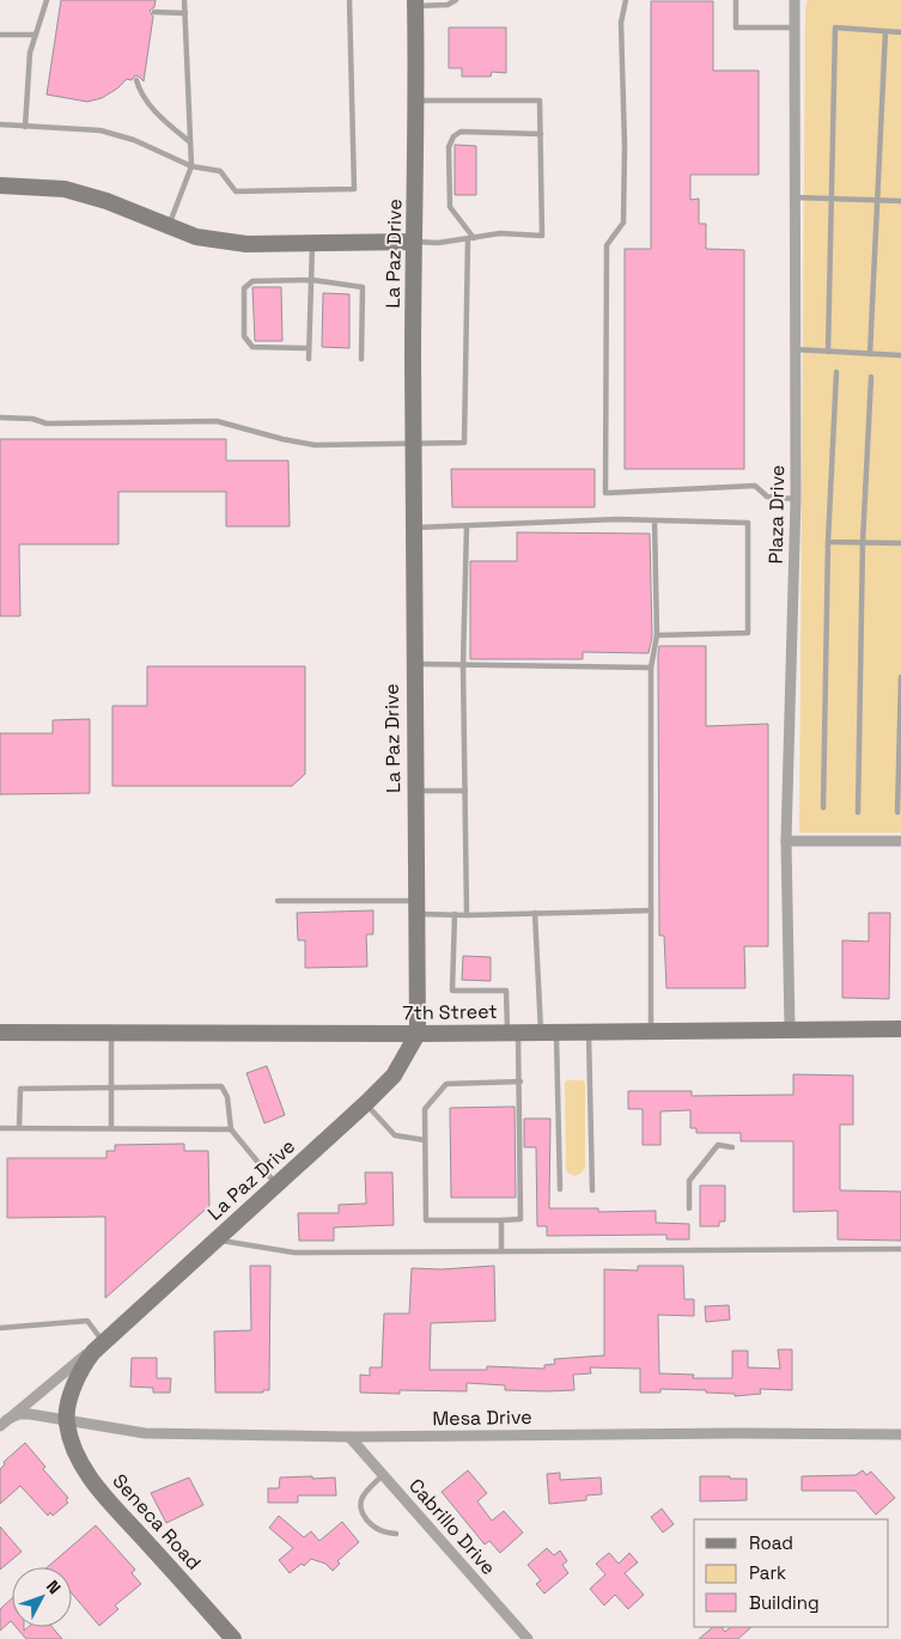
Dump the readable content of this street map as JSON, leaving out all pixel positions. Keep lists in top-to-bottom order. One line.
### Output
{"streets":{"main road":["La Paz Drive","7th Street","Seneca Road"],"street":["Plaza Drive","Mesa Drive","Cabrillo Drive"]},"crossings":[["La Paz Drive","7th Street"],["La Paz Drive","Mesa Drive"],["La Paz Drive","Seneca Road"],["Plaza Drive","7th Street"],["Mesa Drive","Seneca Road"],["Mesa Drive","Cabrillo Drive"]],"legend":["Road","Park","Building"],"north":"top right"}
